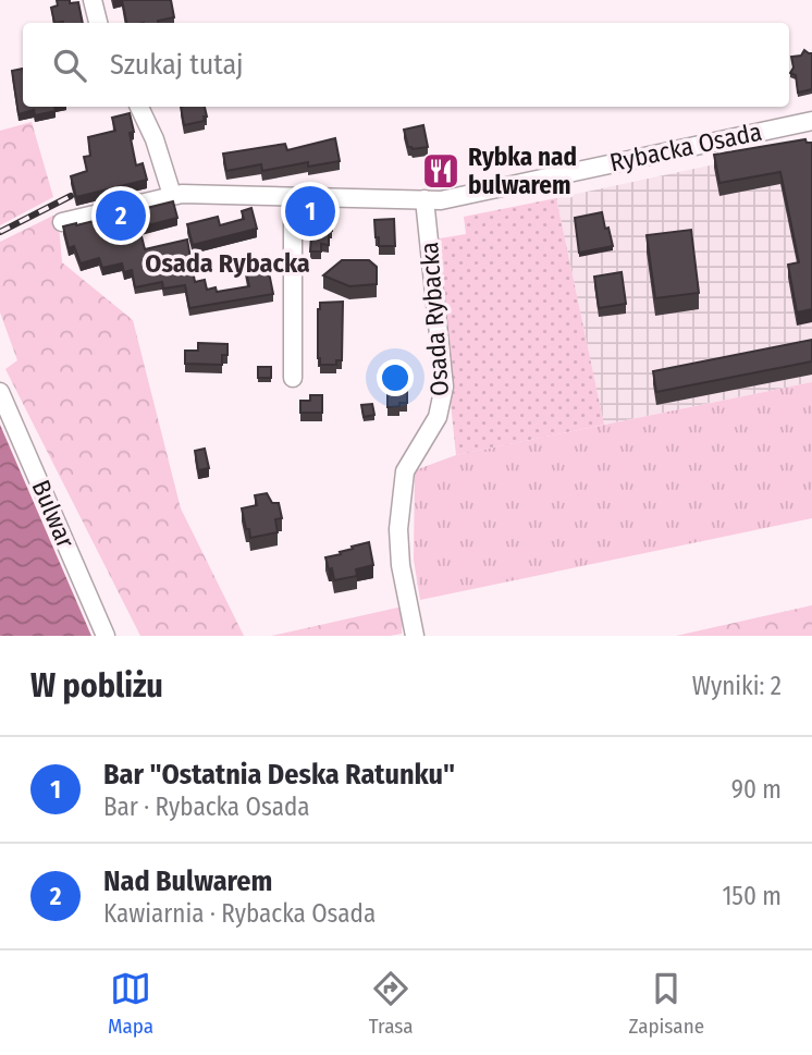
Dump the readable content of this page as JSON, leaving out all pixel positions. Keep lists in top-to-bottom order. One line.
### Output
{"streets":{"street":["Rybacka Osada","Osada Rybacka","Bulwar"]},"crossings":[["Rybacka Osada","Osada Rybacka"]],"districts":["Osada Rybacka"],"places":{"restaurant":["Rybka nad bulwarem"]},"page":{"search":"Szukaj tutaj","pins":["1","2"],"heading":["W pobliżu","Wyniki: 2"],"list":[{"mark":"1","name":"Bar \"Ostatnia Deska Ratunku\"","note":"Bar · Rybacka Osada","value":"90 m"},{"mark":"2","name":"Nad Bulwarem","note":"Kawiarnia · Rybacka Osada","value":"150 m"}],"nav":["Mapa","Trasa","Zapisane"]}}
